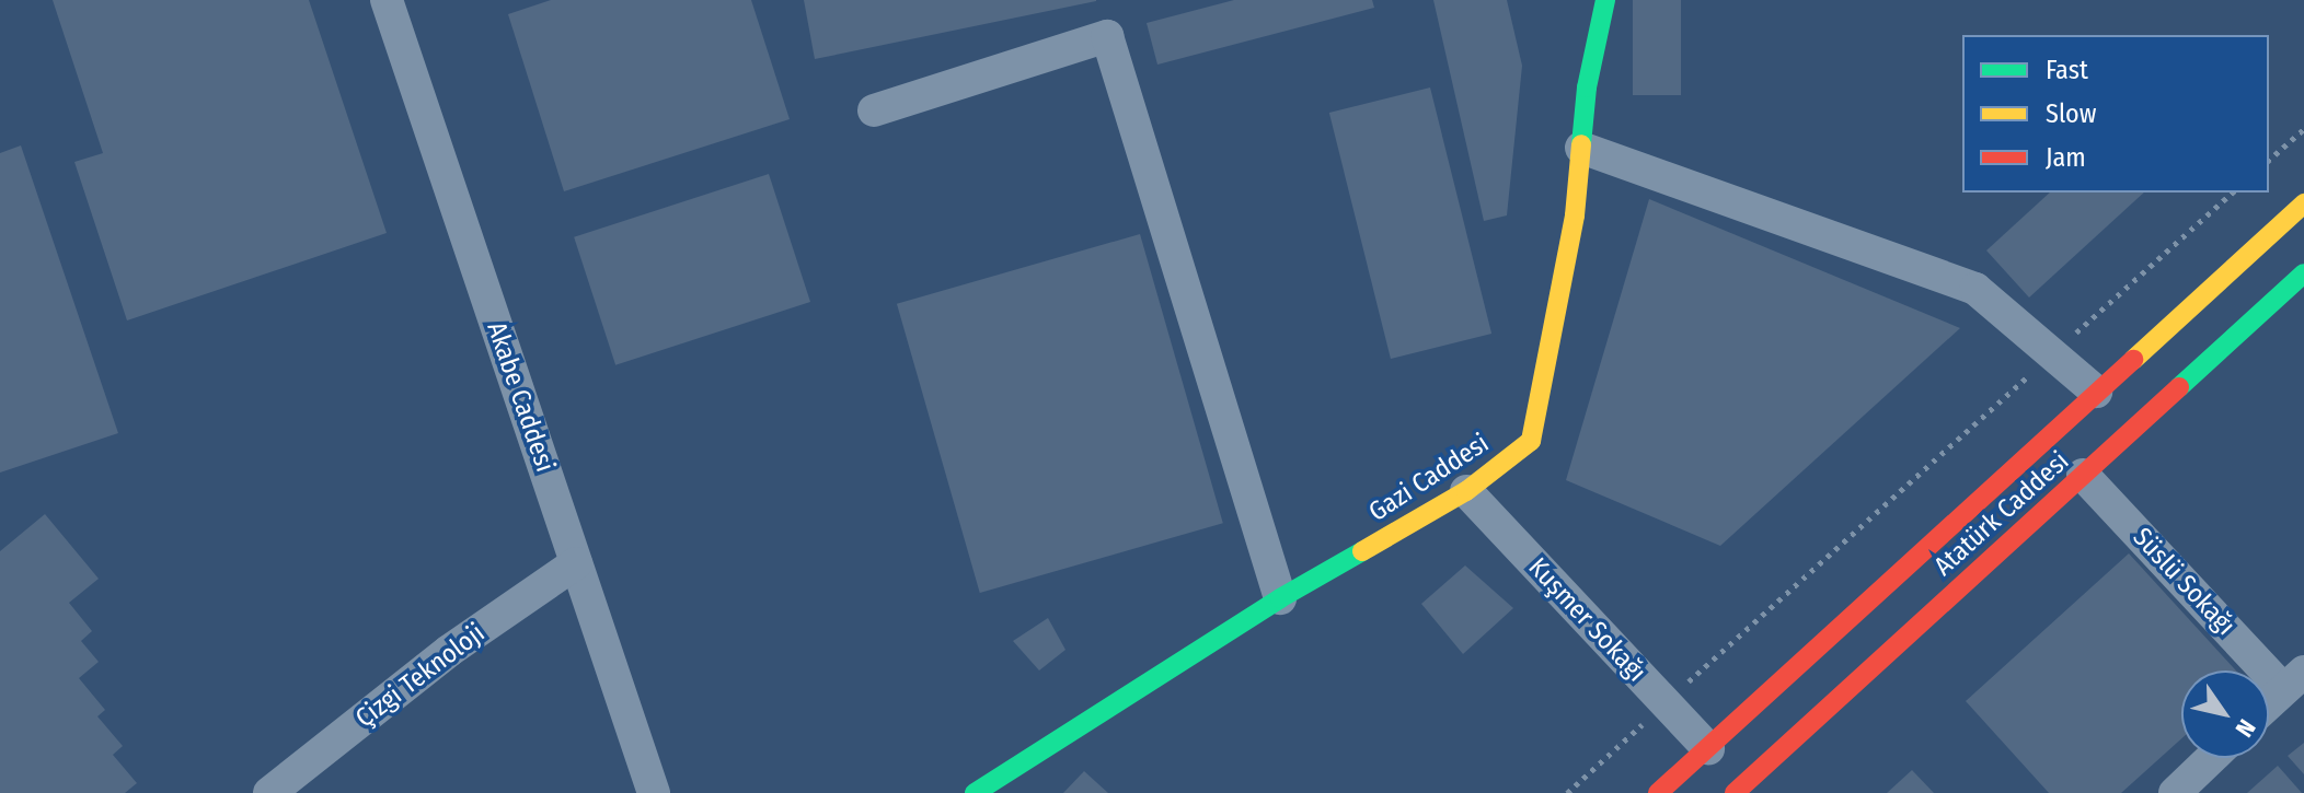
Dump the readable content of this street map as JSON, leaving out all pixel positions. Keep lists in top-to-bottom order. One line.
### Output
{"streets":{"main road":["Gazi Caddesi","Atatürk Caddesi"],"street":["Akabe Caddesi","Süslü Sokağı","Kuşmer Sokağı","Çizgi Teknoloji"]},"crossings":[["Akabe Caddesi","Çizgi Teknoloji"],["Gazi Caddesi","Kuşmer Sokağı"],["Atatürk Caddesi","Süslü Sokağı"]],"legend":["Fast","Slow","Jam"],"north":"bottom right"}
